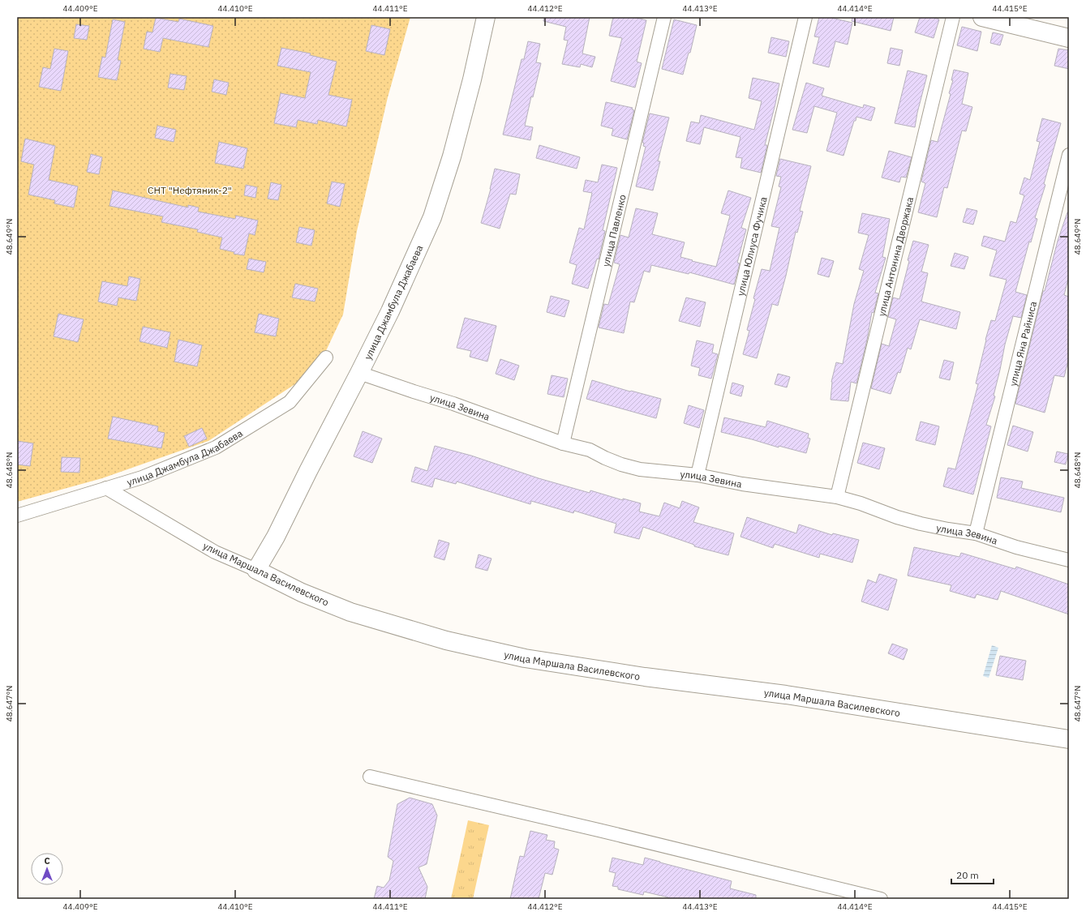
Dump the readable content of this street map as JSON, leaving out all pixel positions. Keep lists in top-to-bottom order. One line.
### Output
{"streets":{"main road":["улица Джамбула Джабаева","улица Маршала Василевского"],"street":["улица Павленко","улица Юлиуса Фучика","улица Антонина Дворжака","улица Яна Райниса","улица Зевина"]},"crossings":[["улица Павленко","улица Зевина"],["улица Юлиуса Фучика","улица Зевина"],["улица Антонина Дворжака","улица Зевина"],["улица Джамбула Джабаева","улица Зевина"],["улица Джамбула Джабаева","улица Маршала Василевского"],["улица Яна Райниса","улица Зевина"]],"parks":["СНТ \"Нефтяник-2\""],"scale_bar":"20 m","north":"top","coordinates":["44.409°E","44.410°E","44.411°E","44.412°E","44.413°E","44.414°E","44.415°E","48.649°N","48.648°N","48.647°N"]}
